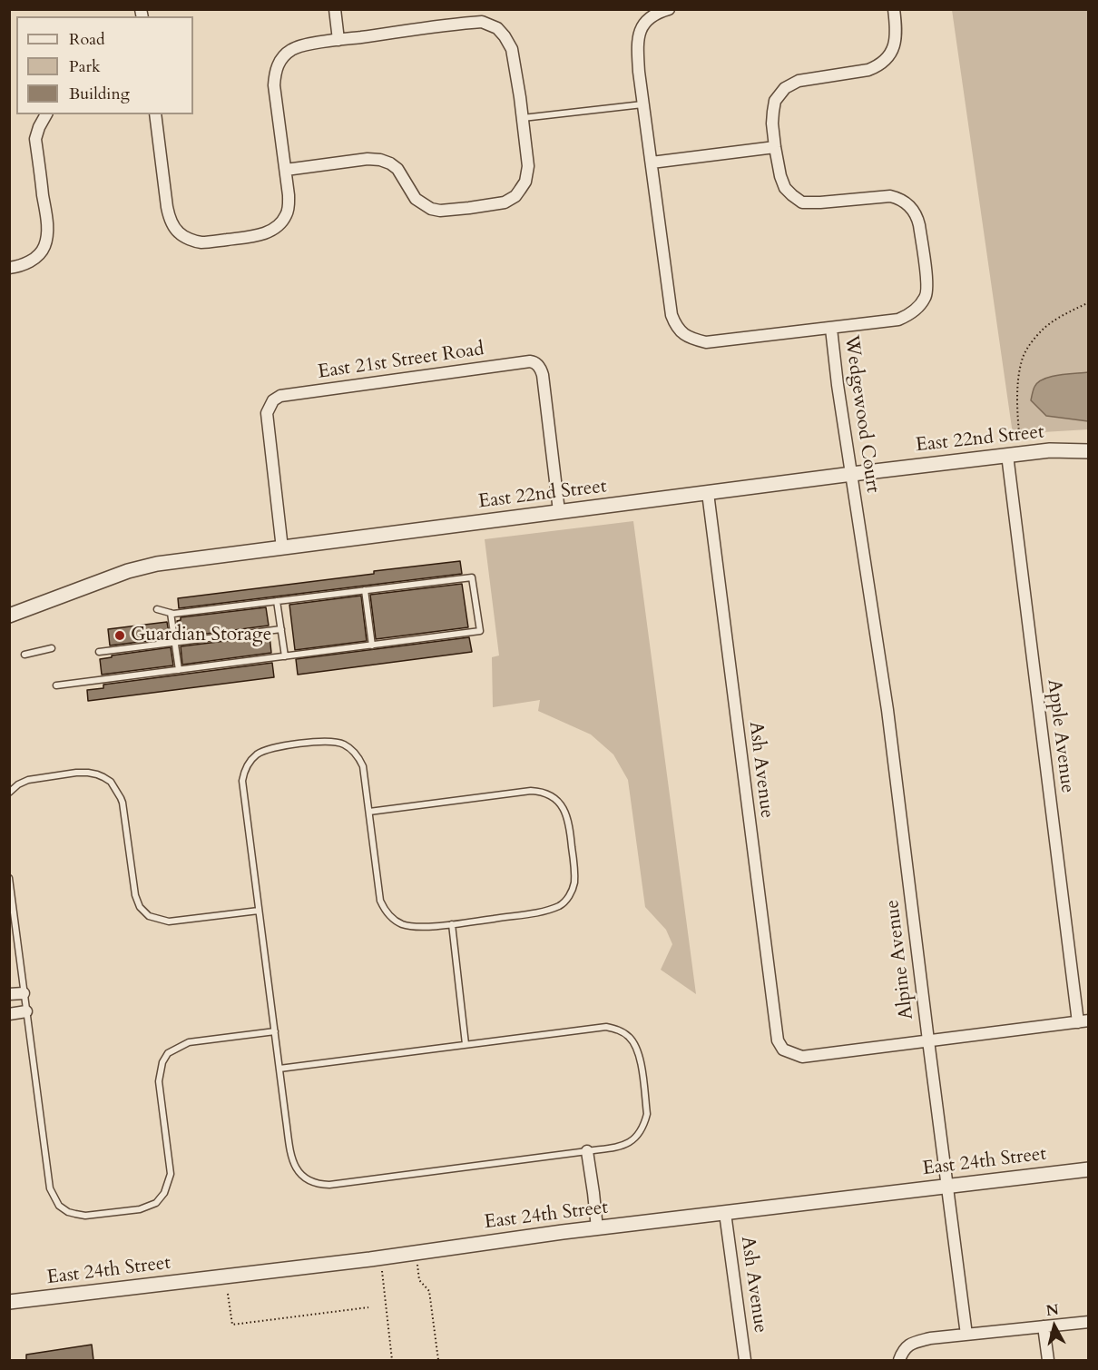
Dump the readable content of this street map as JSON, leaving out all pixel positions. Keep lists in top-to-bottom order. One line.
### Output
{"streets":{"street":["East 21st Street Road","Wedgewood Court","East 22nd Street","Apple Avenue","Ash Avenue","Alpine Avenue","East 24th Street"]},"crossings":[["East 21st Street Road","East 22nd Street"],["Wedgewood Court","East 22nd Street"],["Wedgewood Court","Alpine Avenue"],["East 22nd Street","Apple Avenue"],["East 22nd Street","Ash Avenue"],["Ash Avenue","Alpine Avenue"],["Ash Avenue","East 24th Street"],["Alpine Avenue","East 24th Street"]],"places":["Guardian Storage"],"legend":["Road","Park","Building"],"north":"top"}
